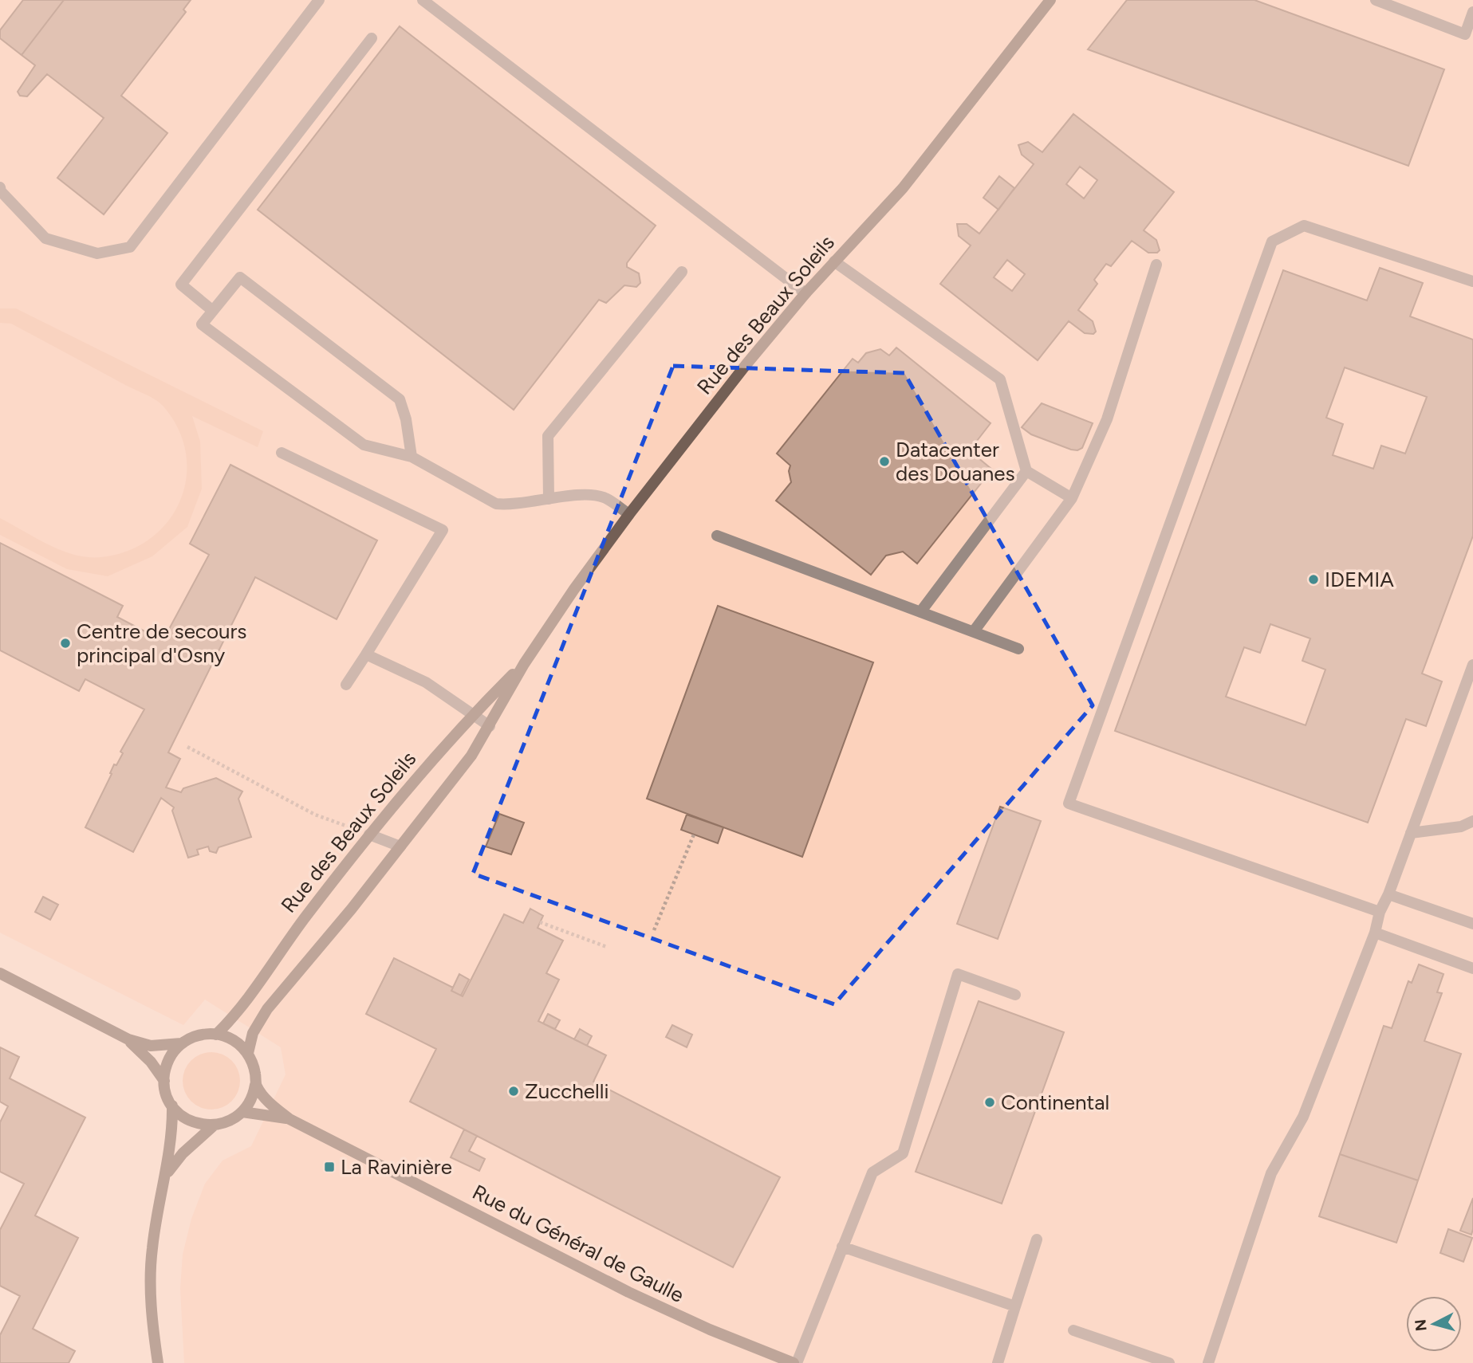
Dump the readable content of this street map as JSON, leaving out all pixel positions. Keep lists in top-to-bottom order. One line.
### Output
{"streets":{"main road":["Rue des Beaux Soleils","Rue du Général de Gaulle"]},"places":{"other":["Datacenter des Douanes","IDEMIA","Centre de secours principal d'Osny","Zucchelli","Continental"],"transit":["La Ravinière"]},"north":"left"}
